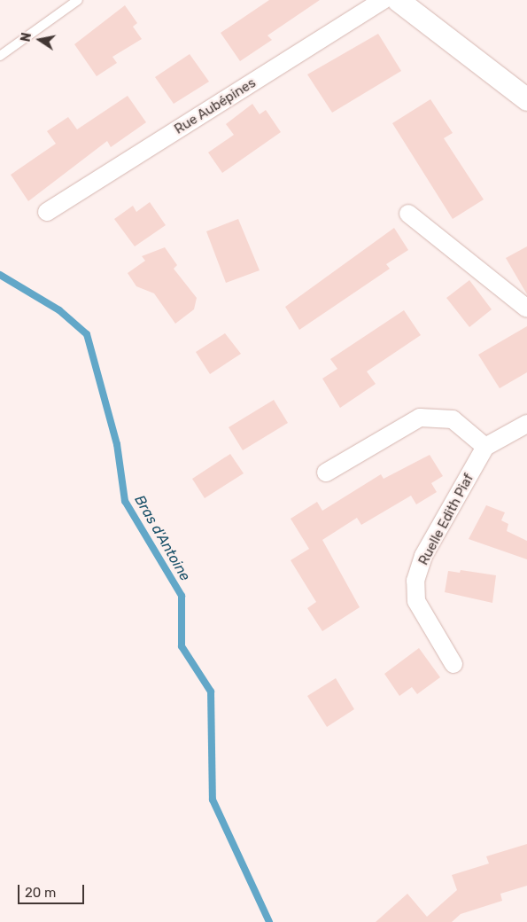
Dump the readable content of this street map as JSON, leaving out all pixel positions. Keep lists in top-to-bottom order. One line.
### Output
{"streets":{"street":["Rue Aubépines","Ruelle Edith Piaf"]},"water":["Bras d'Antoine"],"scale_bar":"20 m","north":"left"}
